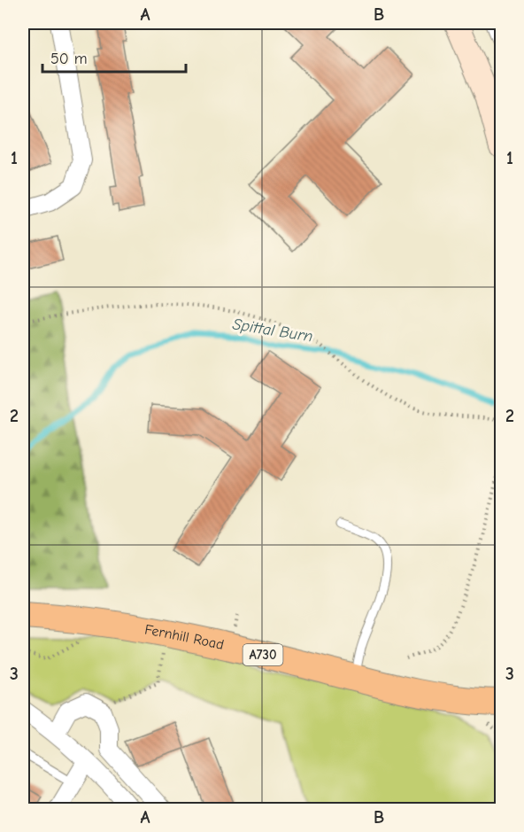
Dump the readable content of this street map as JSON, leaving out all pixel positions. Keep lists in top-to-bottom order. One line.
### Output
{"streets":{"main road":["Fernhill Road","A730"]},"water":["Spittal Burn"],"scale_bar":"50 m","grid":{"columns":["A","B"],"rows":["1","2","3"]}}
